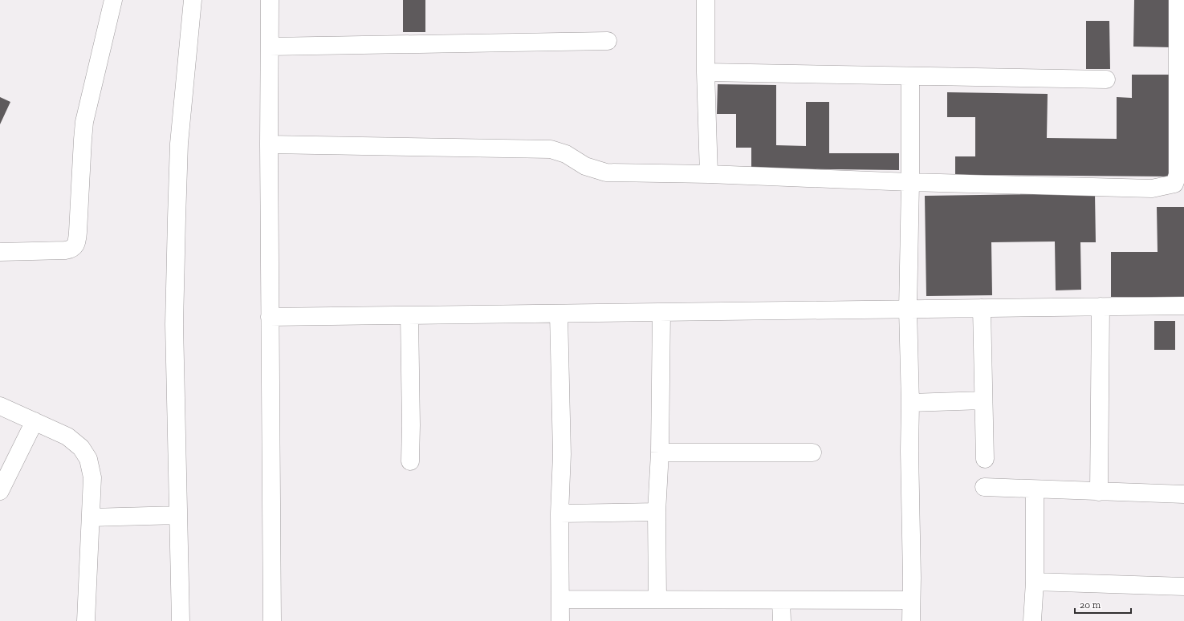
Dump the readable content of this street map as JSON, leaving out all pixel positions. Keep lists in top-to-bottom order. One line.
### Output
{"scale_bar":"20 m"}
